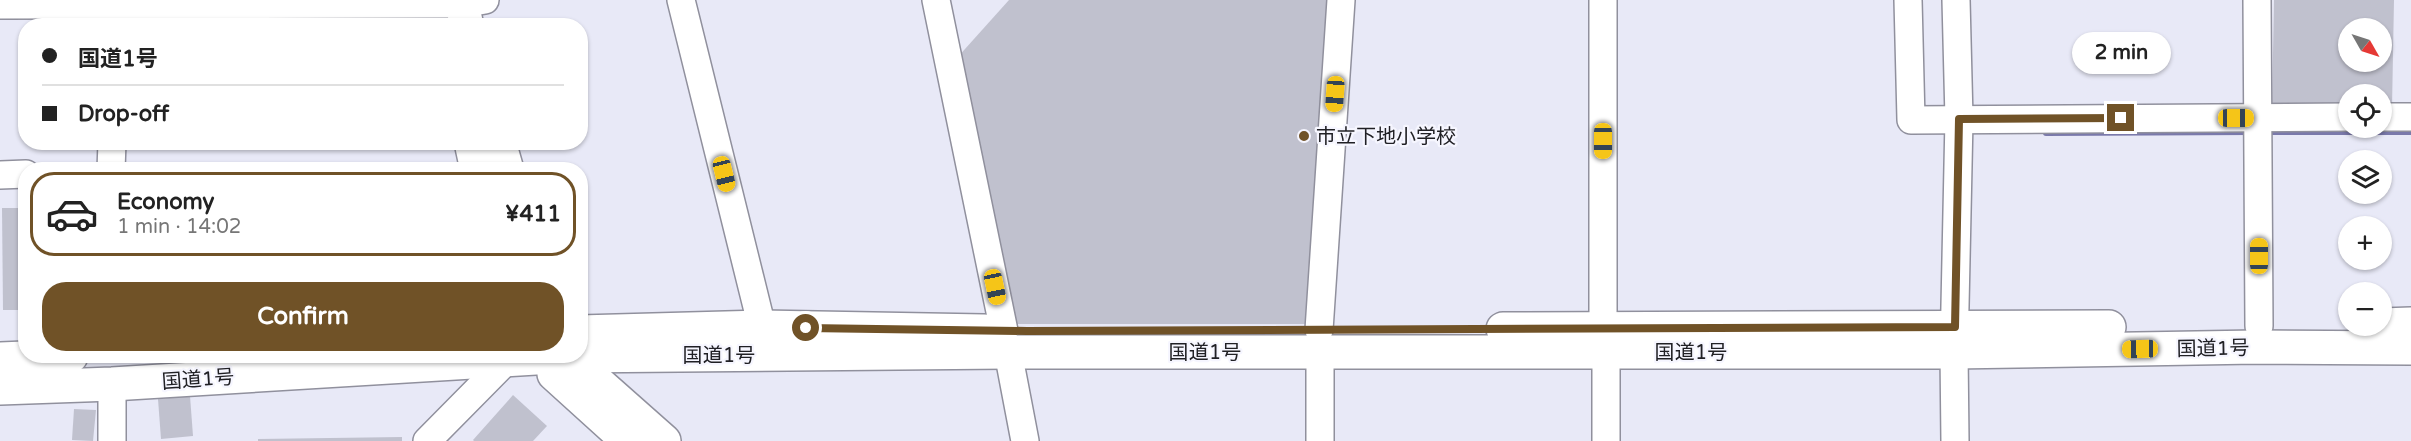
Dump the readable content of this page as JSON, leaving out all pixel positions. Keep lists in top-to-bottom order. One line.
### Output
{"streets":{"main road":["国道1号"]},"places":["市立下地小学校"],"north":"bottom right","page":{"map_buttons":["+","−"],"banner":["国道1号","Drop-off"],"bubble":"2 min","list":[{"name":"Economy","note":"1 min · 14:02","value":"¥411"}],"buttons":"Confirm"}}
